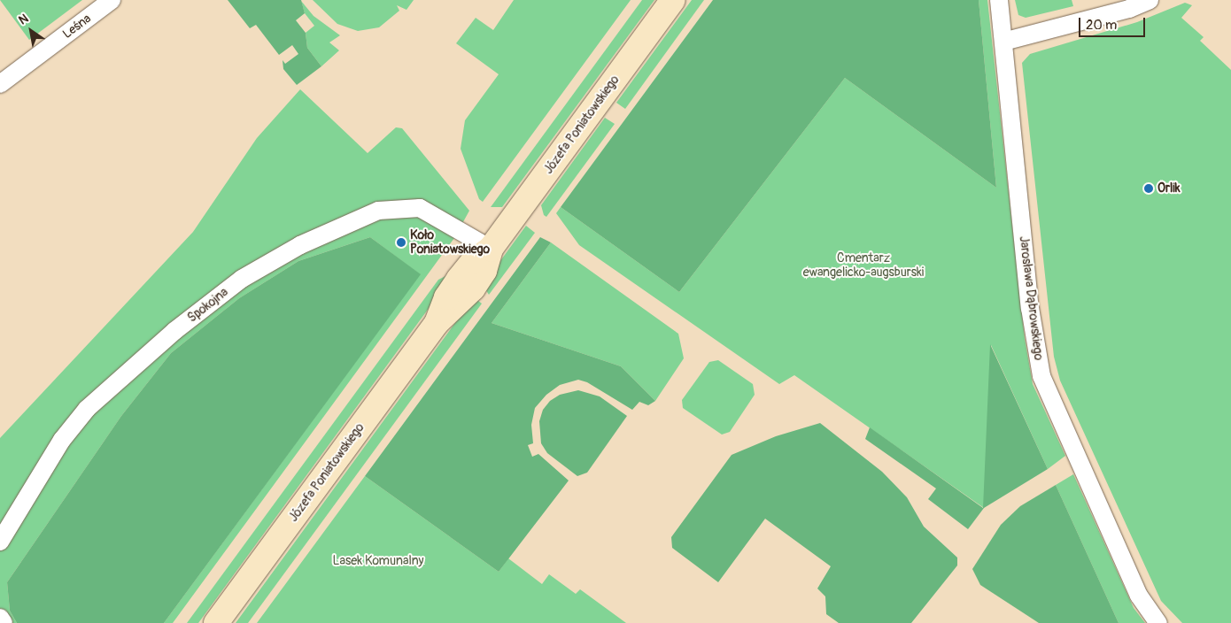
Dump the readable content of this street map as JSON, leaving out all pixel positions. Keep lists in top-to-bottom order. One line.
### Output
{"streets":{"street":["Leśna","Józefa Poniatowskiego","Jarosława Dąbrowskiego","Spokojna"]},"crossings":[["Józefa Poniatowskiego","Spokojna"]],"parks":["Cmentarz ewangelicko-augsburski","Lasek Komunalny"],"places":["Orlik","Koło Poniatowskiego"],"scale_bar":"20 m","north":"top left"}
